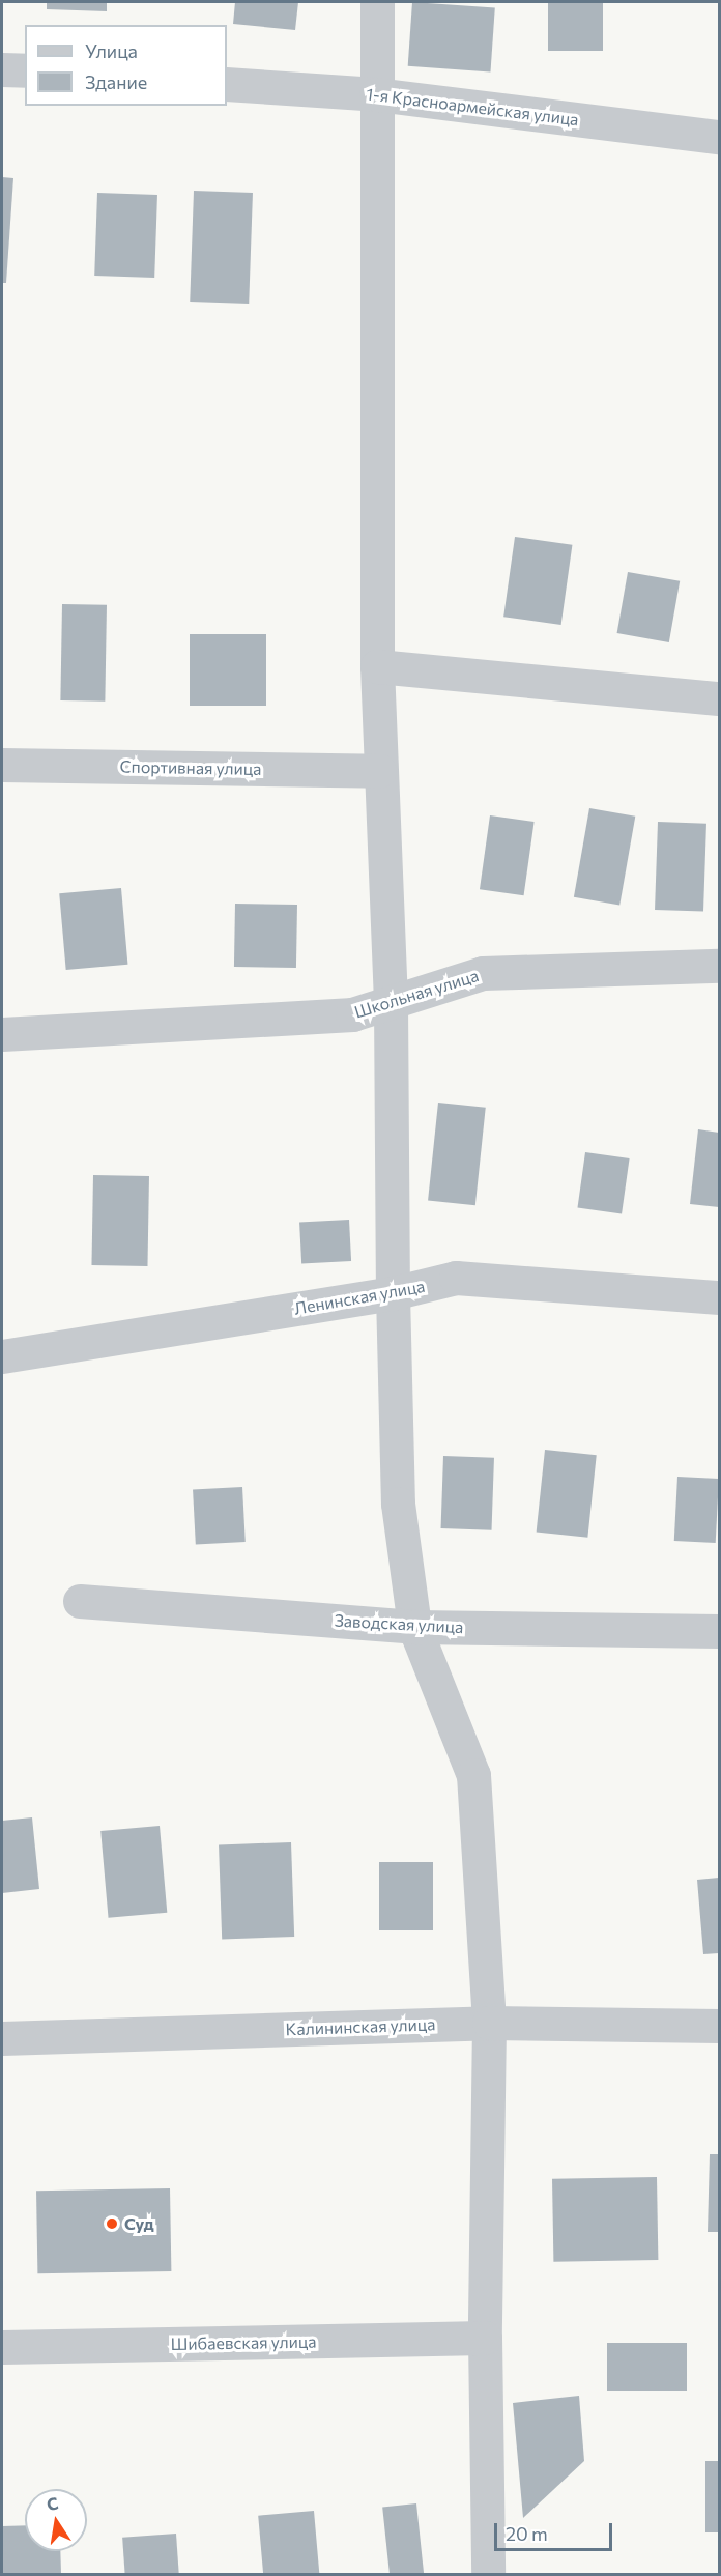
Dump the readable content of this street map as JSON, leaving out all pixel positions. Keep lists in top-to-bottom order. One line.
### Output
{"streets":{"street":["1-я Красноармейская улица","Спортивная улица","Школьная улица","Ленинская улица","Заводская улица","Калининская улица","Шибаевская улица"]},"places":["Суд"],"legend":["Улица","Здание"],"scale_bar":"20 m","north":"top"}
